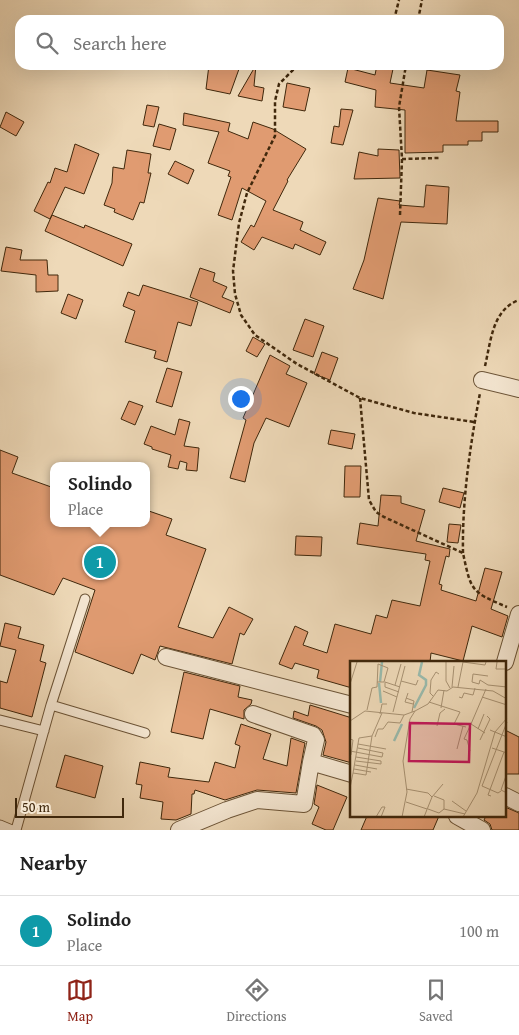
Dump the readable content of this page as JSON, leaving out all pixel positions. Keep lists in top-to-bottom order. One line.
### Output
{"scale_bar":"50 m","page":{"search":"Search here","popup":["Solindo","Place"],"pins":"1","scale":"50 m","heading":"Nearby","list":[{"mark":"1","name":"Solindo","note":"Place","value":"100 m"}],"nav":["Map","Directions","Saved"]}}
